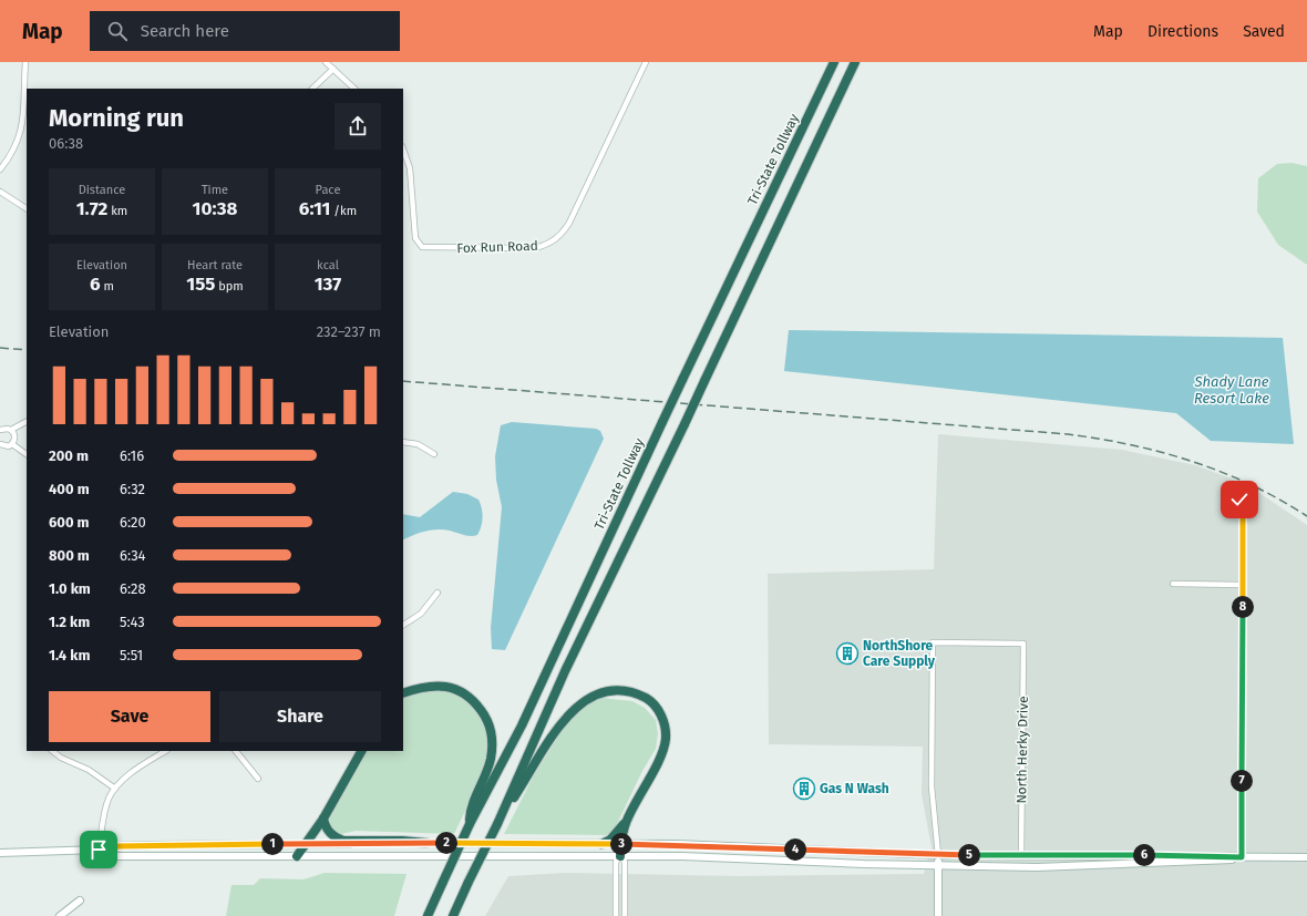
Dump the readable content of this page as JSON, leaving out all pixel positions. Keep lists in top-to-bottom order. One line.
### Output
{"streets":{"highway":["Tri-State Tollway"],"street":["Fox Run Road","North Herky Drive"]},"water":["Shady Lane Resort Lake"],"places":{"building":["NorthShore Care Supply","Gas N Wash"]},"page":{"header":"Map","search":"Search here","nav":["Map","Directions","Saved"],"heading":["Morning run","06:38"],"stats":[["Distance","1.72 km"],["Time","10:38"],["Pace","6:11 /km"],["Elevation","6 m"],["Heart rate","155 bpm"],["kcal","137"]],"chart":["Elevation","232–237 m"],"list":[{"name":"200 m","note":"6:16"},{"name":"400 m","note":"6:32"},{"name":"600 m","note":"6:20"},{"name":"800 m","note":"6:34"},{"name":"1.0 km","note":"6:28"},{"name":"1.2 km","note":"5:43"},{"name":"1.4 km","note":"5:51"}],"pins":["8","7","2","1","3","4","5","6"],"buttons":["Save","Share"]}}
